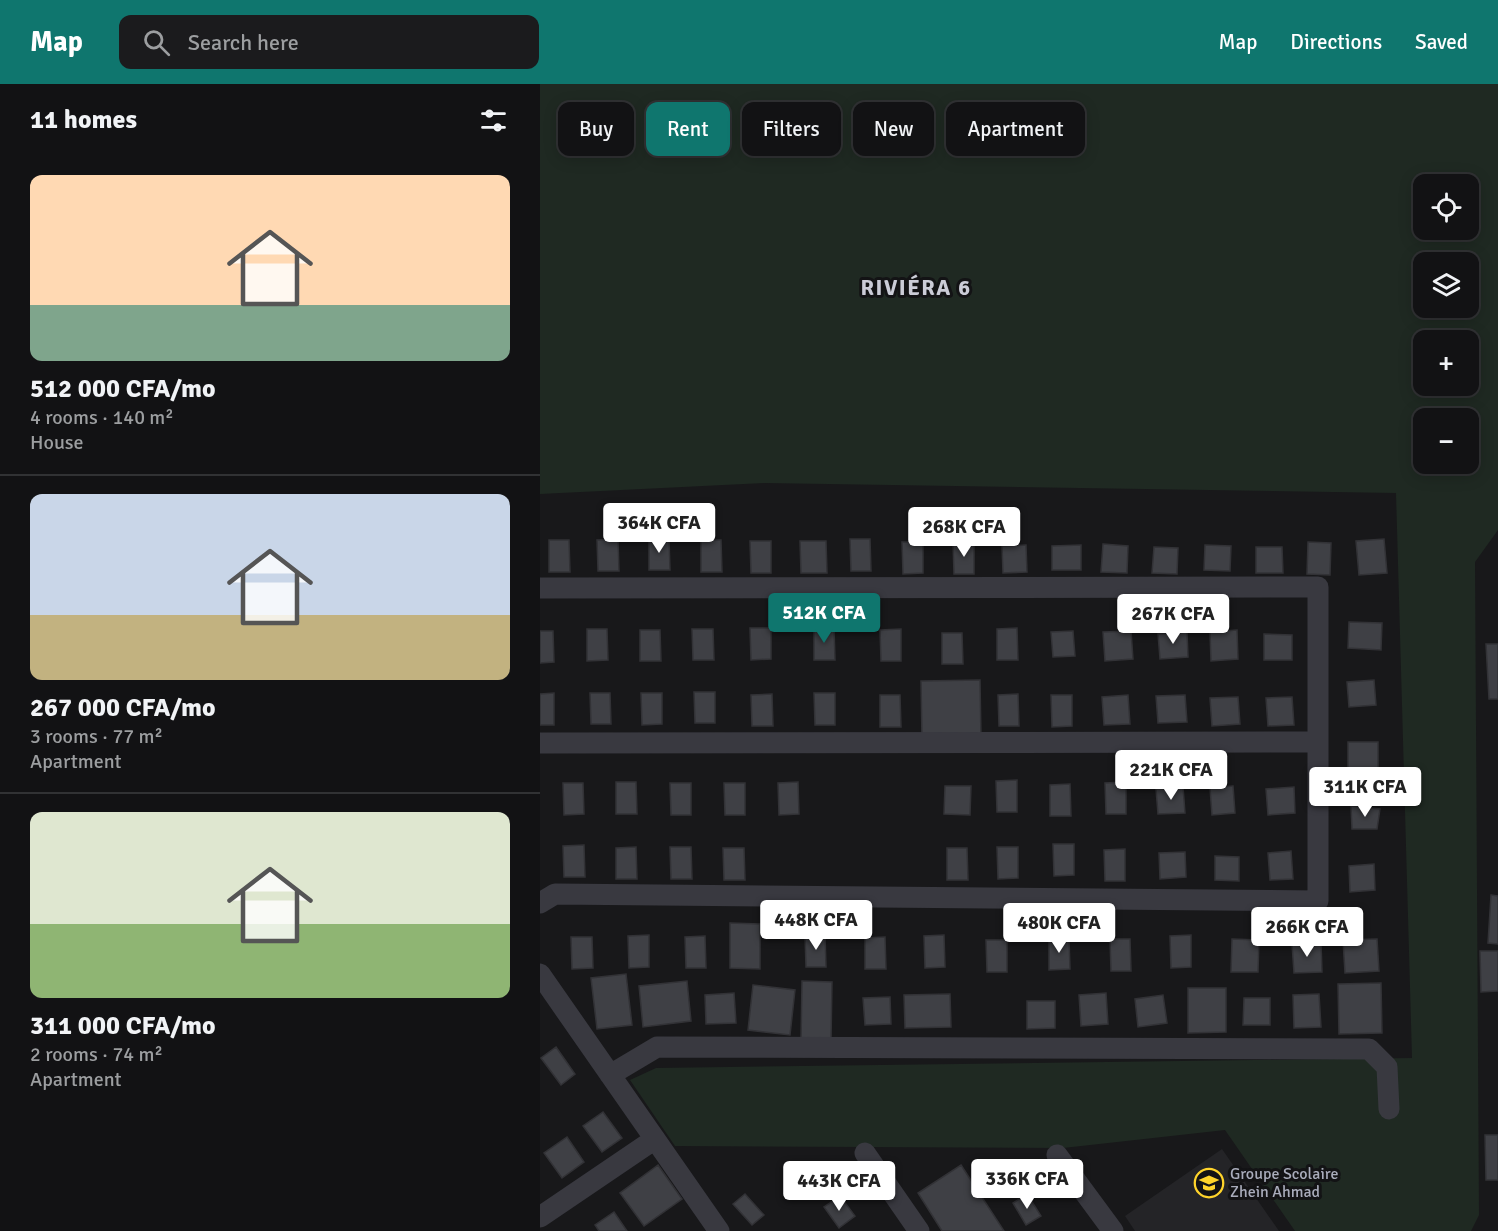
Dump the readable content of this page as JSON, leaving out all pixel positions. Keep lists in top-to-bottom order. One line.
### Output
{"districts":["RIVIÉRA 6"],"places":{"school or university":["Groupe Scolaire Zhein Ahmad"]},"page":{"header":"Map","search":"Search here","nav":["Map","Directions","Saved"],"heading":"11 homes","chip":["Buy","Rent","Filters","New","Apartment"],"list":[{"name":"512 000 CFA/mo","note":"4 rooms · 140 m² · House"},{"name":"267 000 CFA/mo","note":"3 rooms · 77 m² · Apartment"},{"name":"311 000 CFA/mo","note":"2 rooms · 74 m² · Apartment"}],"map_buttons":["+","−"],"price":["364K CFA","268K CFA","512K CFA","267K CFA","221K CFA","311K CFA","448K CFA","480K CFA","266K CFA","336K CFA","443K CFA"]}}
